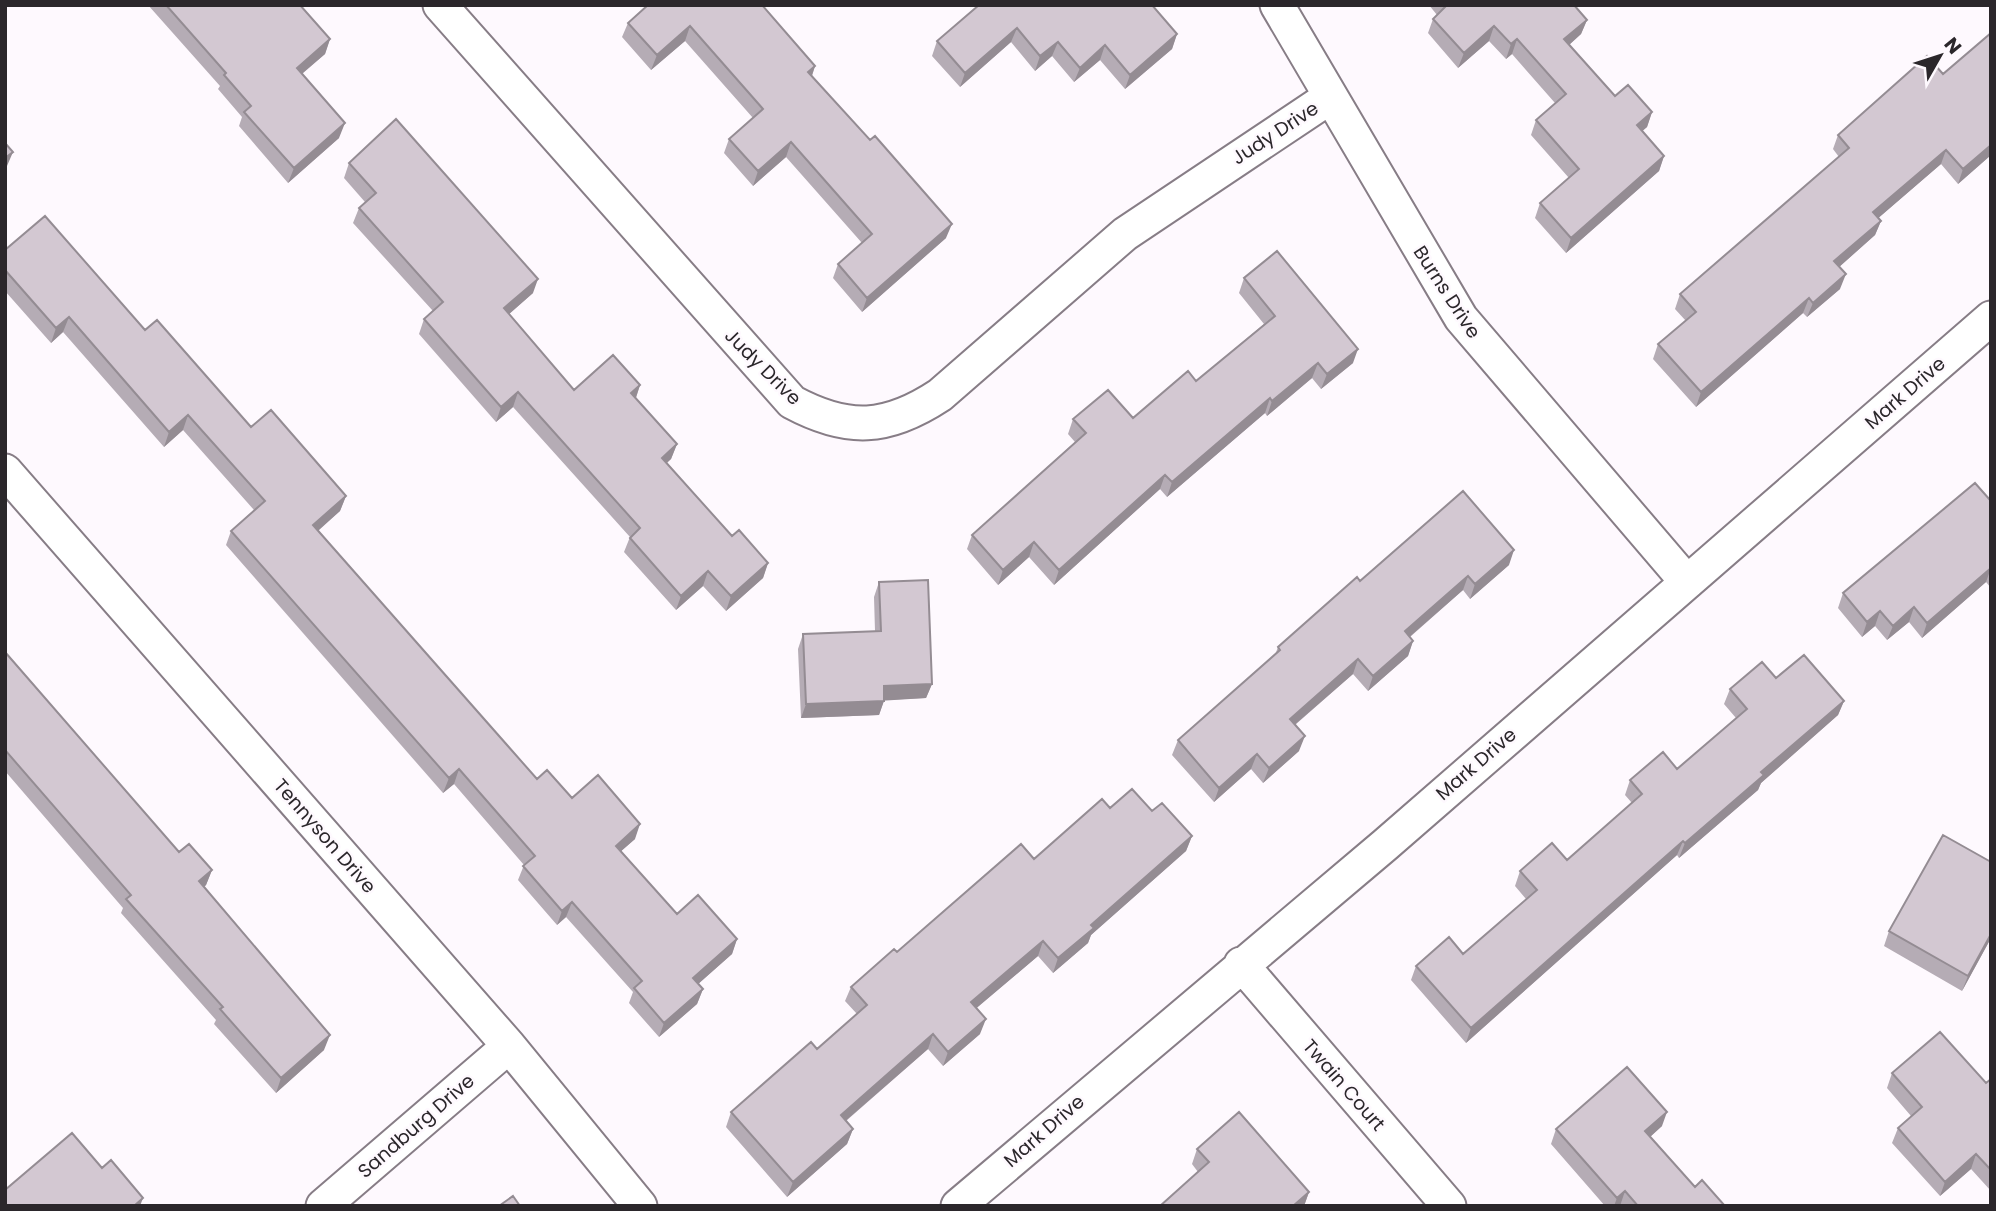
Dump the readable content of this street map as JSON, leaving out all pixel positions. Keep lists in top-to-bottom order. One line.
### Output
{"streets":{"street":["Judy Drive","Burns Drive","Mark Drive","Tennyson Drive","Twain Court","Sandburg Drive"]},"crossings":[["Judy Drive","Burns Drive"],["Burns Drive","Mark Drive"],["Mark Drive","Twain Court"],["Tennyson Drive","Sandburg Drive"]],"north":"top right"}
